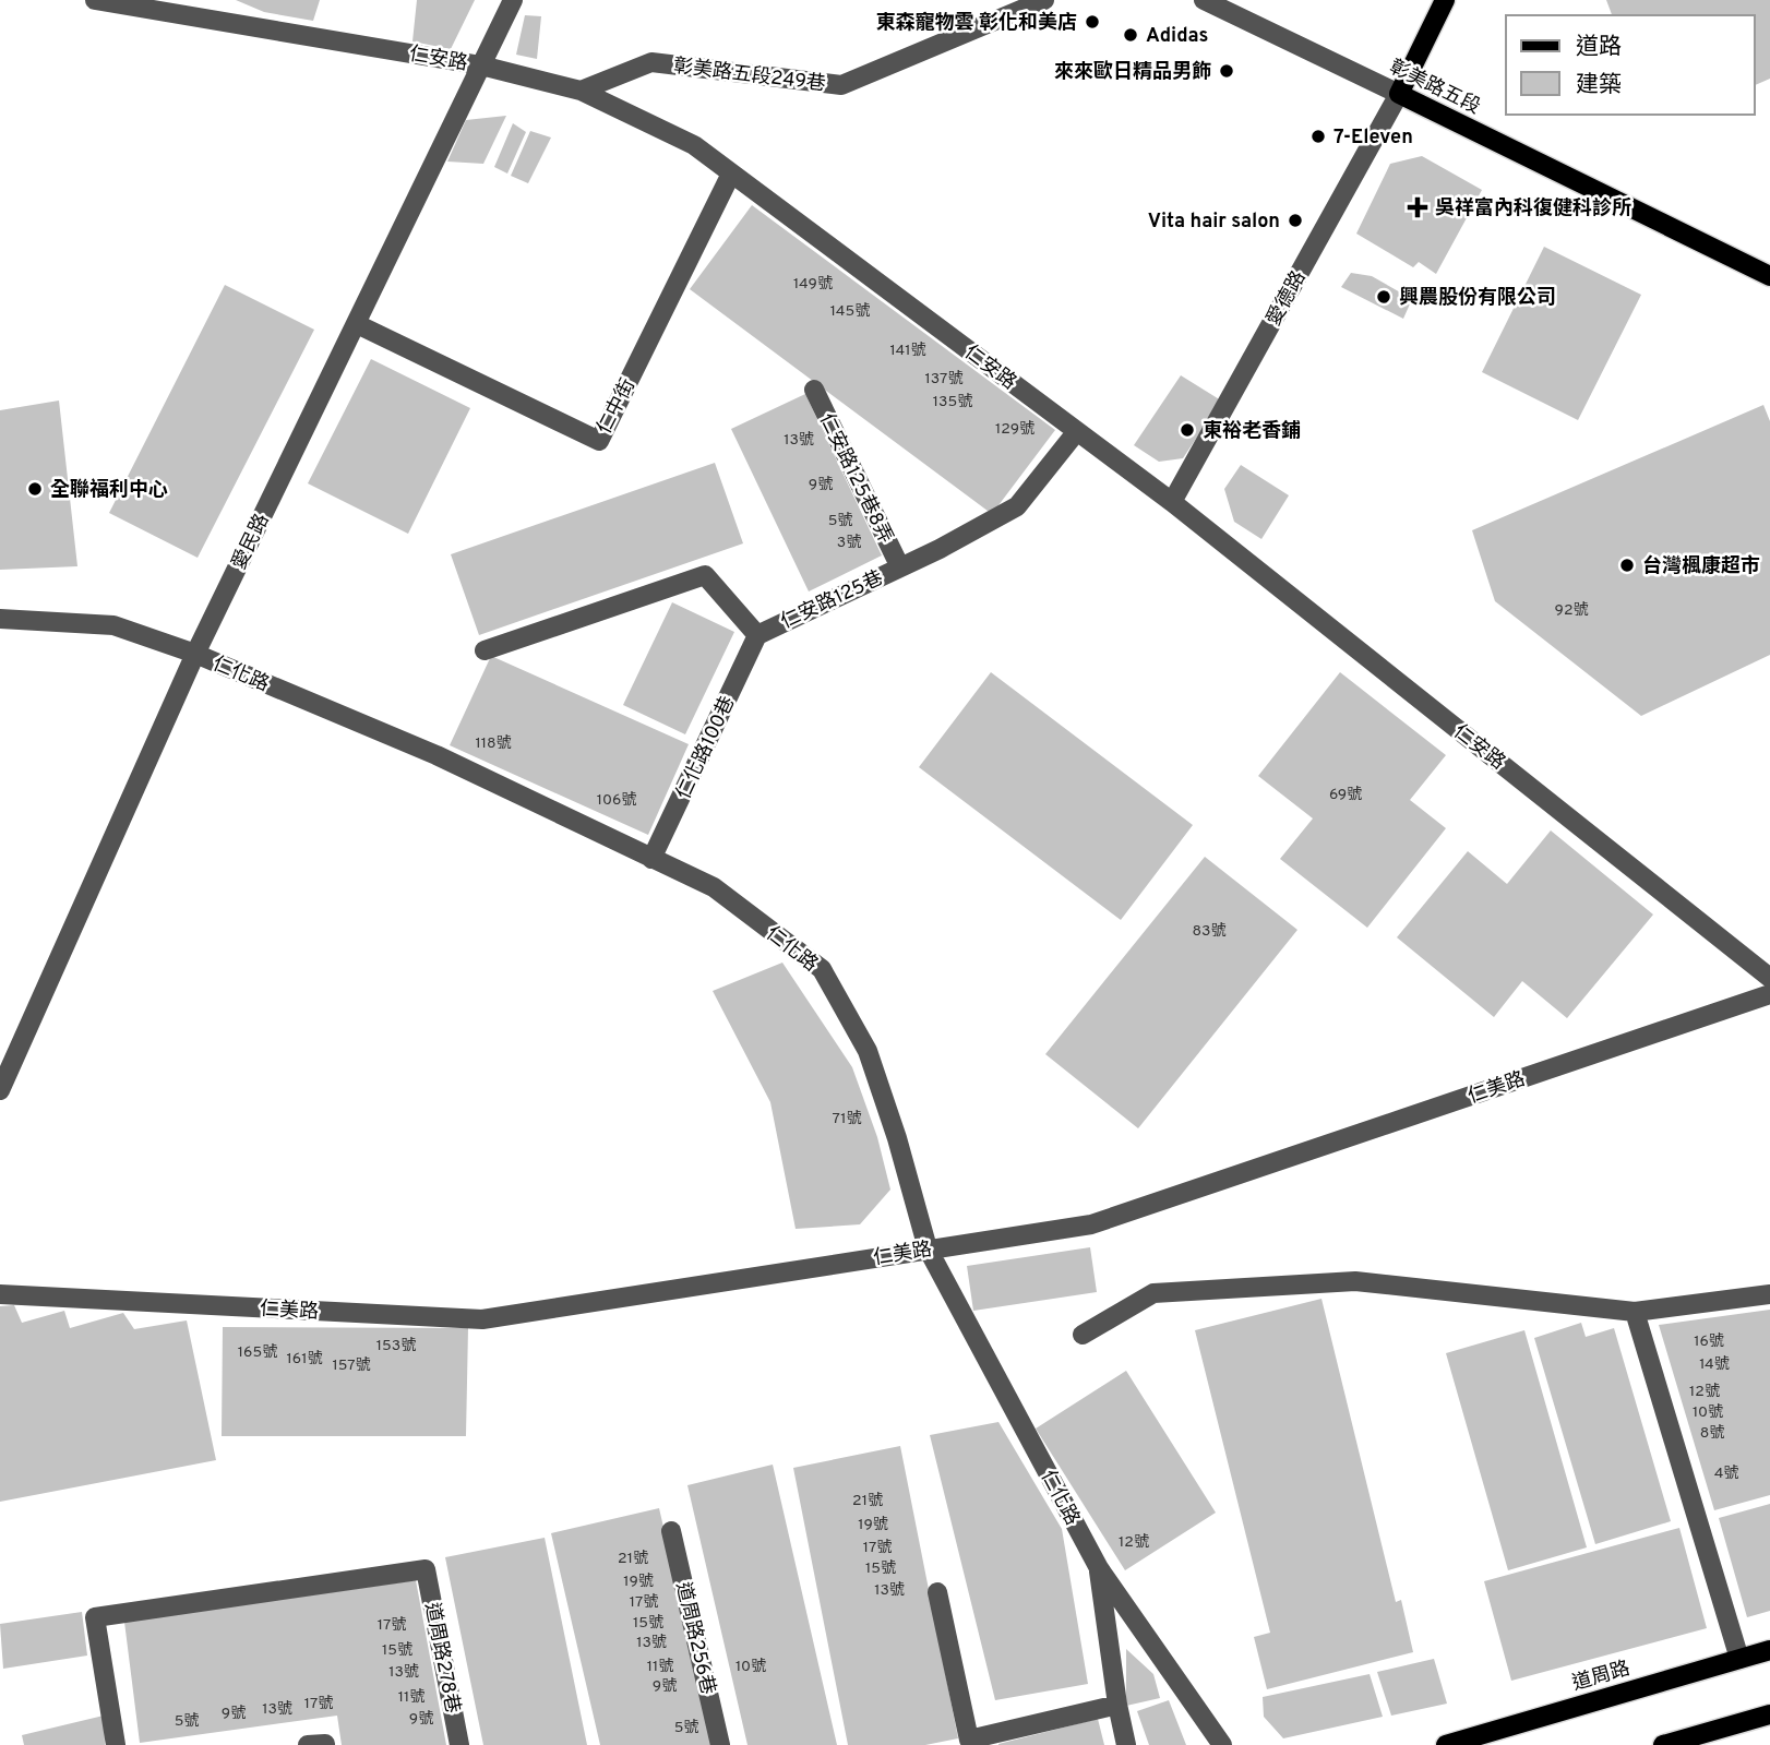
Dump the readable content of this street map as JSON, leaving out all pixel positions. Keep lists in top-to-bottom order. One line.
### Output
{"streets":{"main road":["彰美路五段","道周路"],"street":["仁安路","彰美路五段249巷","愛德路","仁中街","仁安路125巷8弄","愛民路","仁安路125巷","仁化路","仁化路100巷","仁美路","道周路256巷","道周路278巷"]},"crossings":[["仁安路","彰美路五段249巷"],["仁安路","愛德路"],["仁安路","仁中街"],["仁安路","愛民路"],["仁安路","仁安路125巷"],["彰美路五段","愛德路"],["仁中街","愛民路"],["仁安路125巷8弄","仁安路125巷"],["愛民路","仁化路"],["仁安路125巷","仁化路100巷"],["仁化路","仁化路100巷"],["仁化路","仁美路"]],"places":{"other":["東森寵物雲 彰化和美店","Adidas","來來歐日精品男飾","7-Eleven","Vita hair salon","興農股份有限公司","東裕老香鋪","全聯福利中心","台灣楓康超市"],"health":["吳祥富內科復健科診所"]},"house_numbers":["149號","145號","141號","137號","135號","129號","13號","9號","5號","3號","92號","118號","69號","106號","83號","71號","16號","153號","165號","161號","14號","157號","12號","10號","8號","4號","21號","19號","12號","17號","21號","15號","19號","13號","17號","15號","17號","13號","15號","11號","10號","13號","9號","11號","17號","13號","9號","9號","5號","5號"],"legend":["道路","建築"]}
